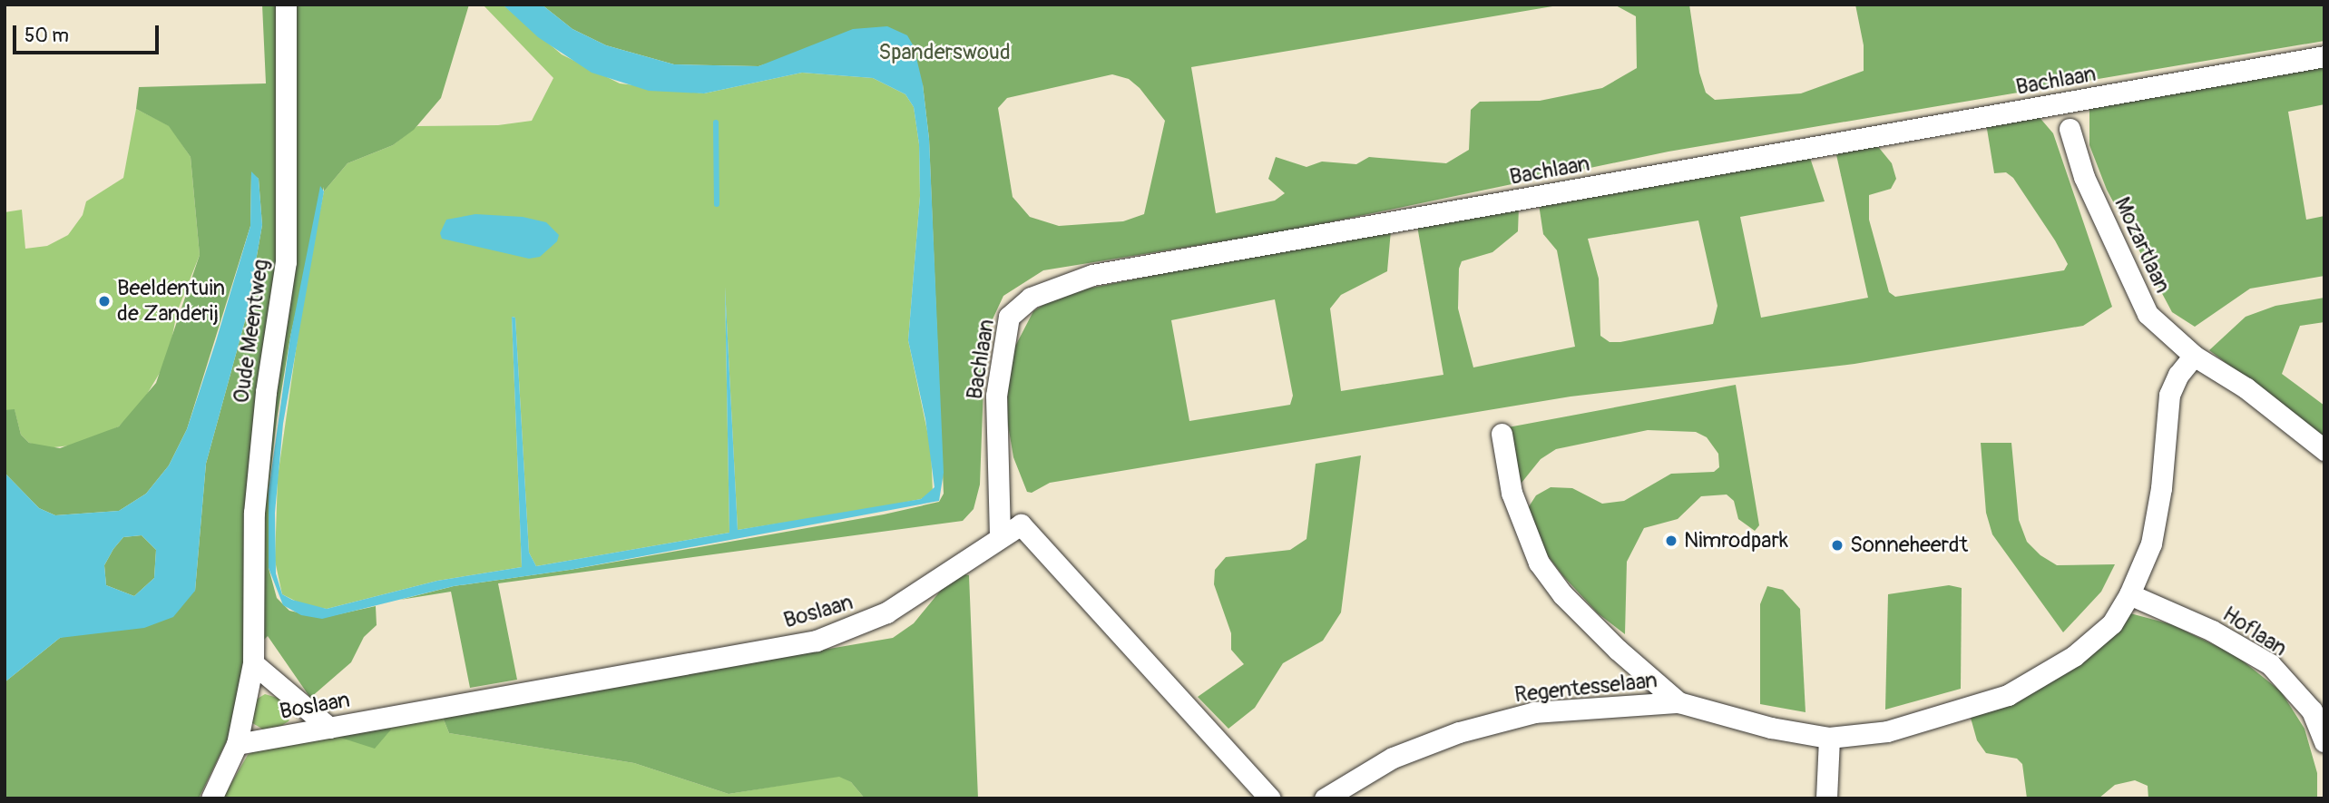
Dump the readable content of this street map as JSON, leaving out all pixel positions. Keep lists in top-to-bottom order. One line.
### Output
{"streets":{"street":["Bachlaan","Mozartlaan","Oude Meentweg","Boslaan","Hoflaan","Regentesselaan"]},"crossings":[["Bachlaan","Boslaan"],["Oude Meentweg","Boslaan"]],"parks":["Spanderswoud"],"places":["Beeldentuin de Zanderij","Nimrodpark","Sonneheerdt"],"scale_bar":"50 m"}
